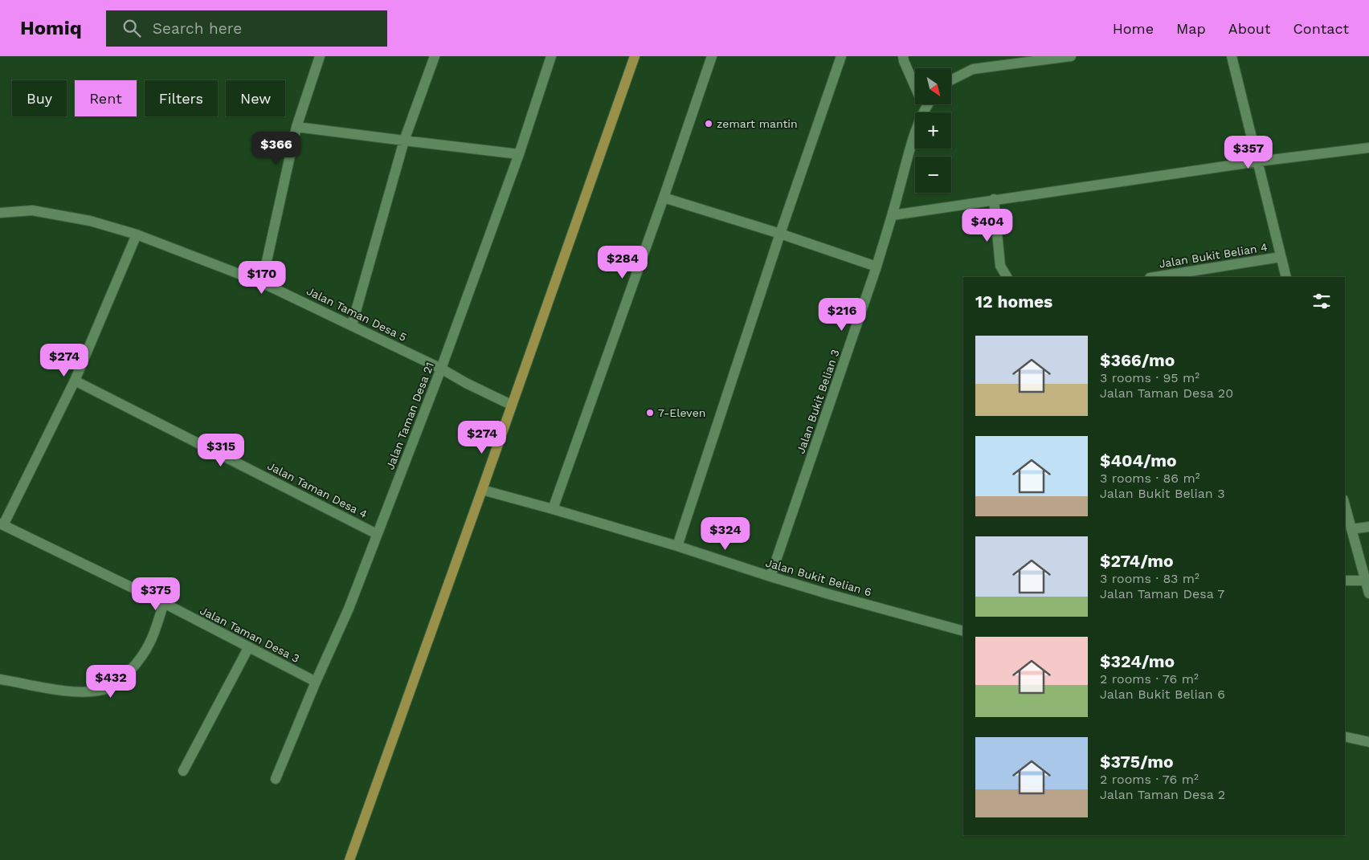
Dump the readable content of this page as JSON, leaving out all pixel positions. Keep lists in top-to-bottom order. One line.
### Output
{"streets":{"street":["Jalan Bukit Belian 4","Jalan Taman Desa 5","Jalan Bukit Belian 3","Jalan Taman Desa 21","Jalan Taman Desa 4","Jalan Bukit Belian 6","Jalan Taman Desa 3"]},"crossings":[["Jalan Taman Desa 5","Jalan Taman Desa 21"],["Jalan Bukit Belian 3","Jalan Bukit Belian 6"],["Jalan Taman Desa 21","Jalan Taman Desa 4"],["Jalan Taman Desa 21","Jalan Taman Desa 3"]],"places":["zemart mantin","7-Eleven"],"north":"bottom right","page":{"header":"Homiq","search":"Search here","nav":["Home","Map","About","Contact"],"map_buttons":["+","−"],"chip":["Buy","Rent","Filters","New"],"price":["$366","$357","$404","$284","$170","$216","$274","$274","$315","$324","$375","$432"],"heading":"12 homes","list":[{"name":"$366/mo","note":"3 rooms · 95 m² · Jalan Taman Desa 20"},{"name":"$404/mo","note":"3 rooms · 86 m² · Jalan Bukit Belian 3"},{"name":"$274/mo","note":"3 rooms · 83 m² · Jalan Taman Desa 7"},{"name":"$324/mo","note":"2 rooms · 76 m² · Jalan Bukit Belian 6"},{"name":"$375/mo","note":"2 rooms · 76 m² · Jalan Taman Desa 2"}]}}
